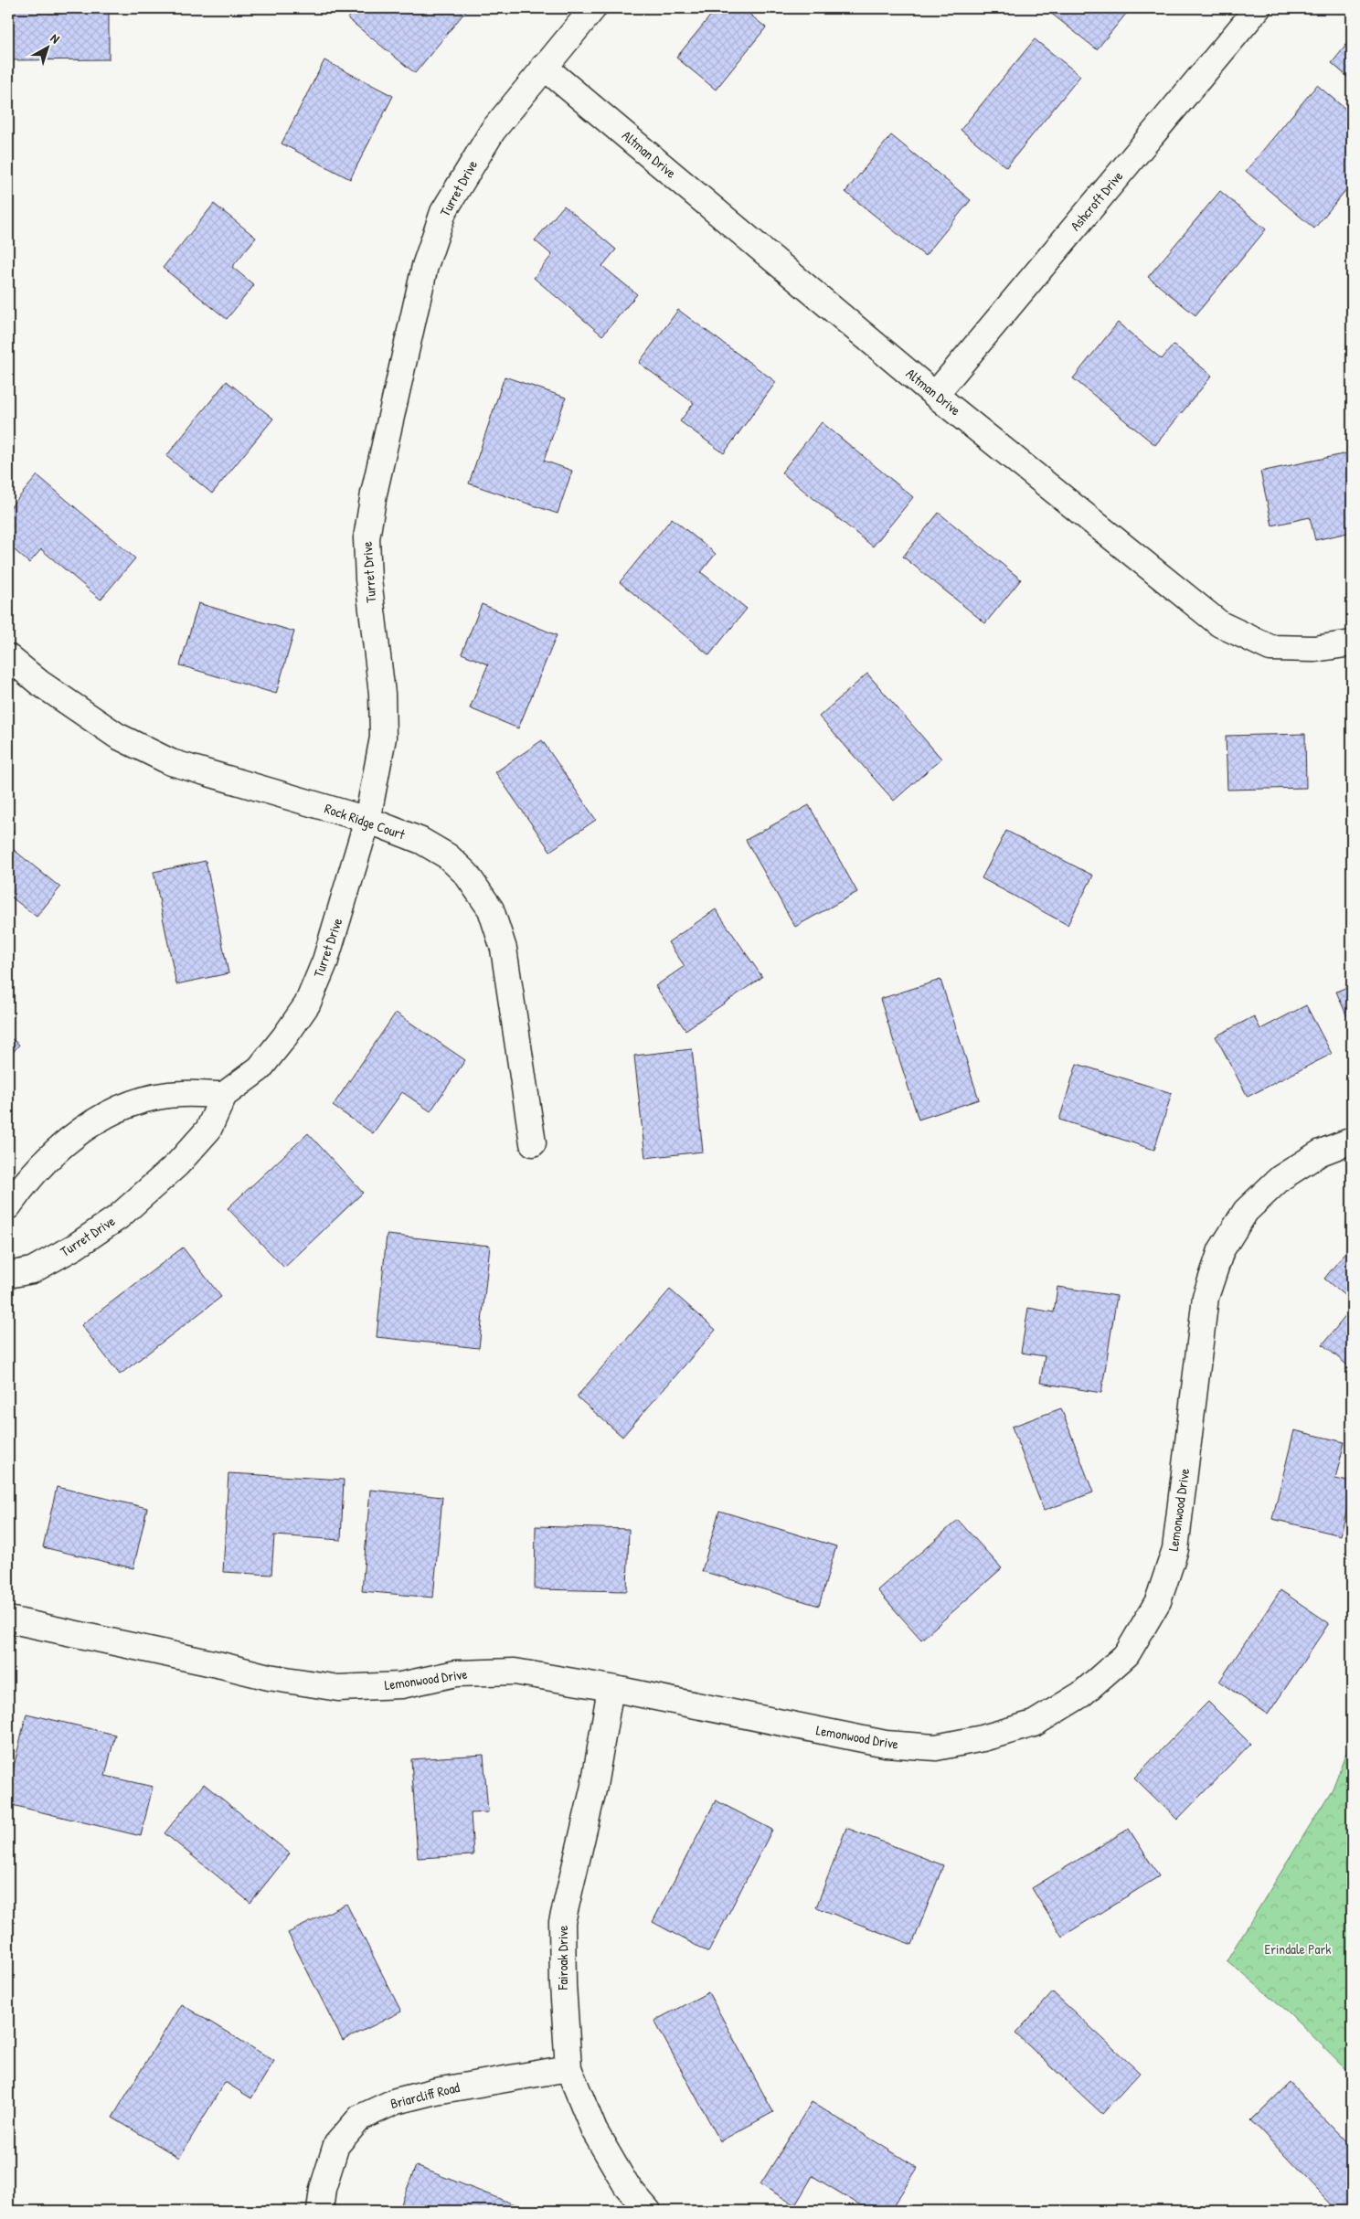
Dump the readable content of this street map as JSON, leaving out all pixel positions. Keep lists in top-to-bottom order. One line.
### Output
{"streets":{"street":["Altman Drive","Turret Drive","Ashcroft Drive","Rock Ridge Court","Lemonwood Drive","Fairoak Drive","Briarcliff Road"]},"crossings":[["Altman Drive","Turret Drive"],["Altman Drive","Ashcroft Drive"],["Turret Drive","Rock Ridge Court"],["Lemonwood Drive","Fairoak Drive"],["Fairoak Drive","Briarcliff Road"]],"parks":["Erindale Park"],"north":"top right"}
